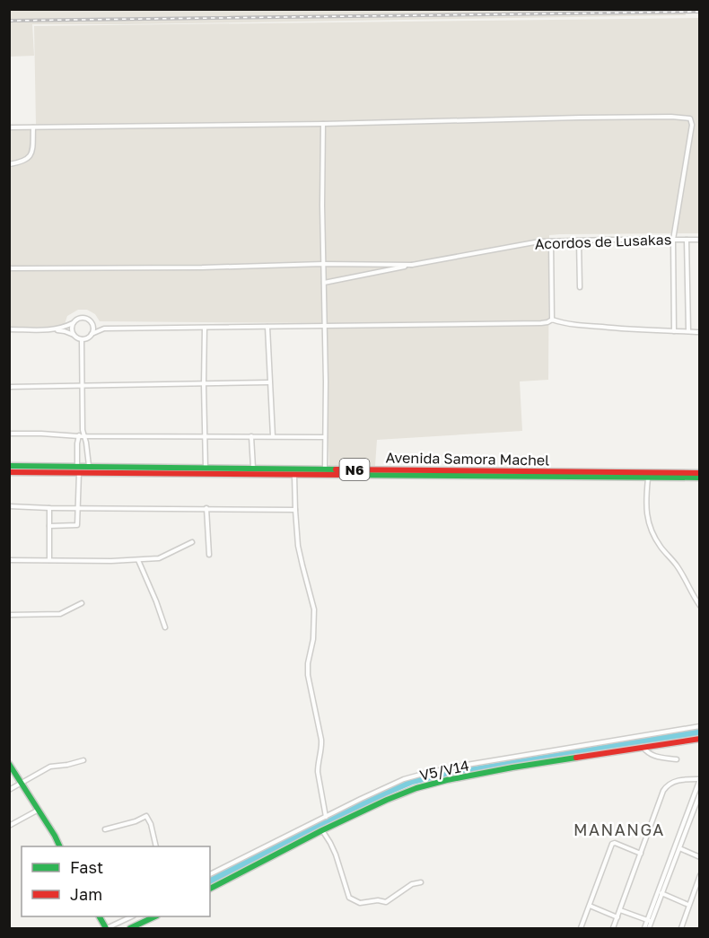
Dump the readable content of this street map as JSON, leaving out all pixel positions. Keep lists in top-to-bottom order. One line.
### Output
{"streets":{"main road":["Avenida Samora Machel","N6"],"street":["Acordos de Lusakas","V5/V14"]},"districts":["MANANGA"],"legend":["Fast","Jam"]}
